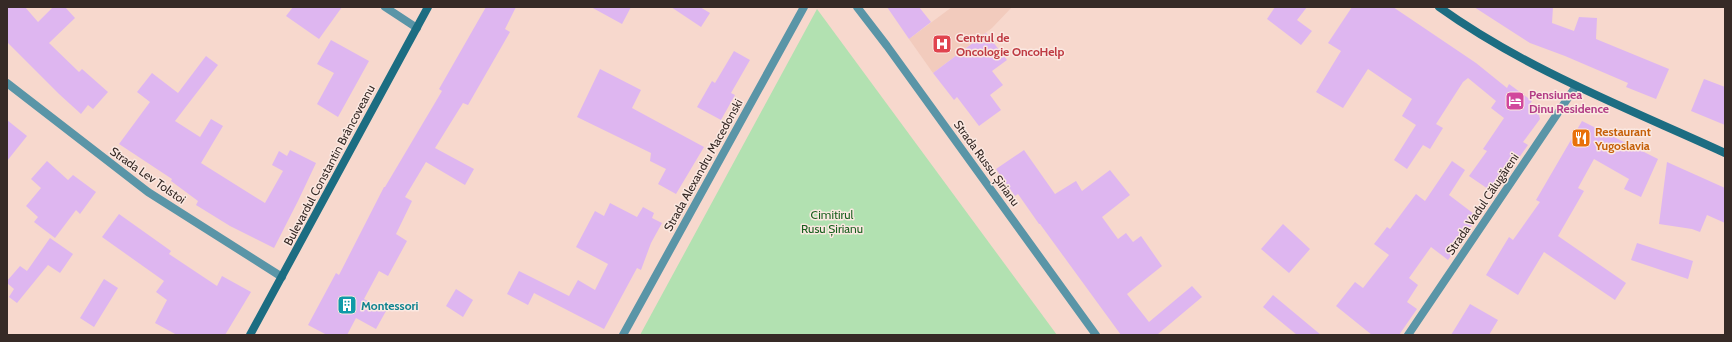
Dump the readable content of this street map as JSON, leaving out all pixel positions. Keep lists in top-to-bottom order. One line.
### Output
{"streets":{"main road":["Bulevardul Constantin Brâncoveanu"],"street":["Strada Russu Șirianu","Strada Alexandru Macedonski","Strada Lev Tolstoi","Strada Vadul Călugăreni"]},"crossings":[["Bulevardul Constantin Brâncoveanu","Strada Lev Tolstoi"]],"parks":["Cimitirul Rusu Șirianu"],"places":{"hospital":["Centrul de Oncologie OncoHelp"],"hotel":["Pensiunea Dinu Residence"],"restaurant":["Restaurant Yugoslavia"],"building":["Montessori"]}}
